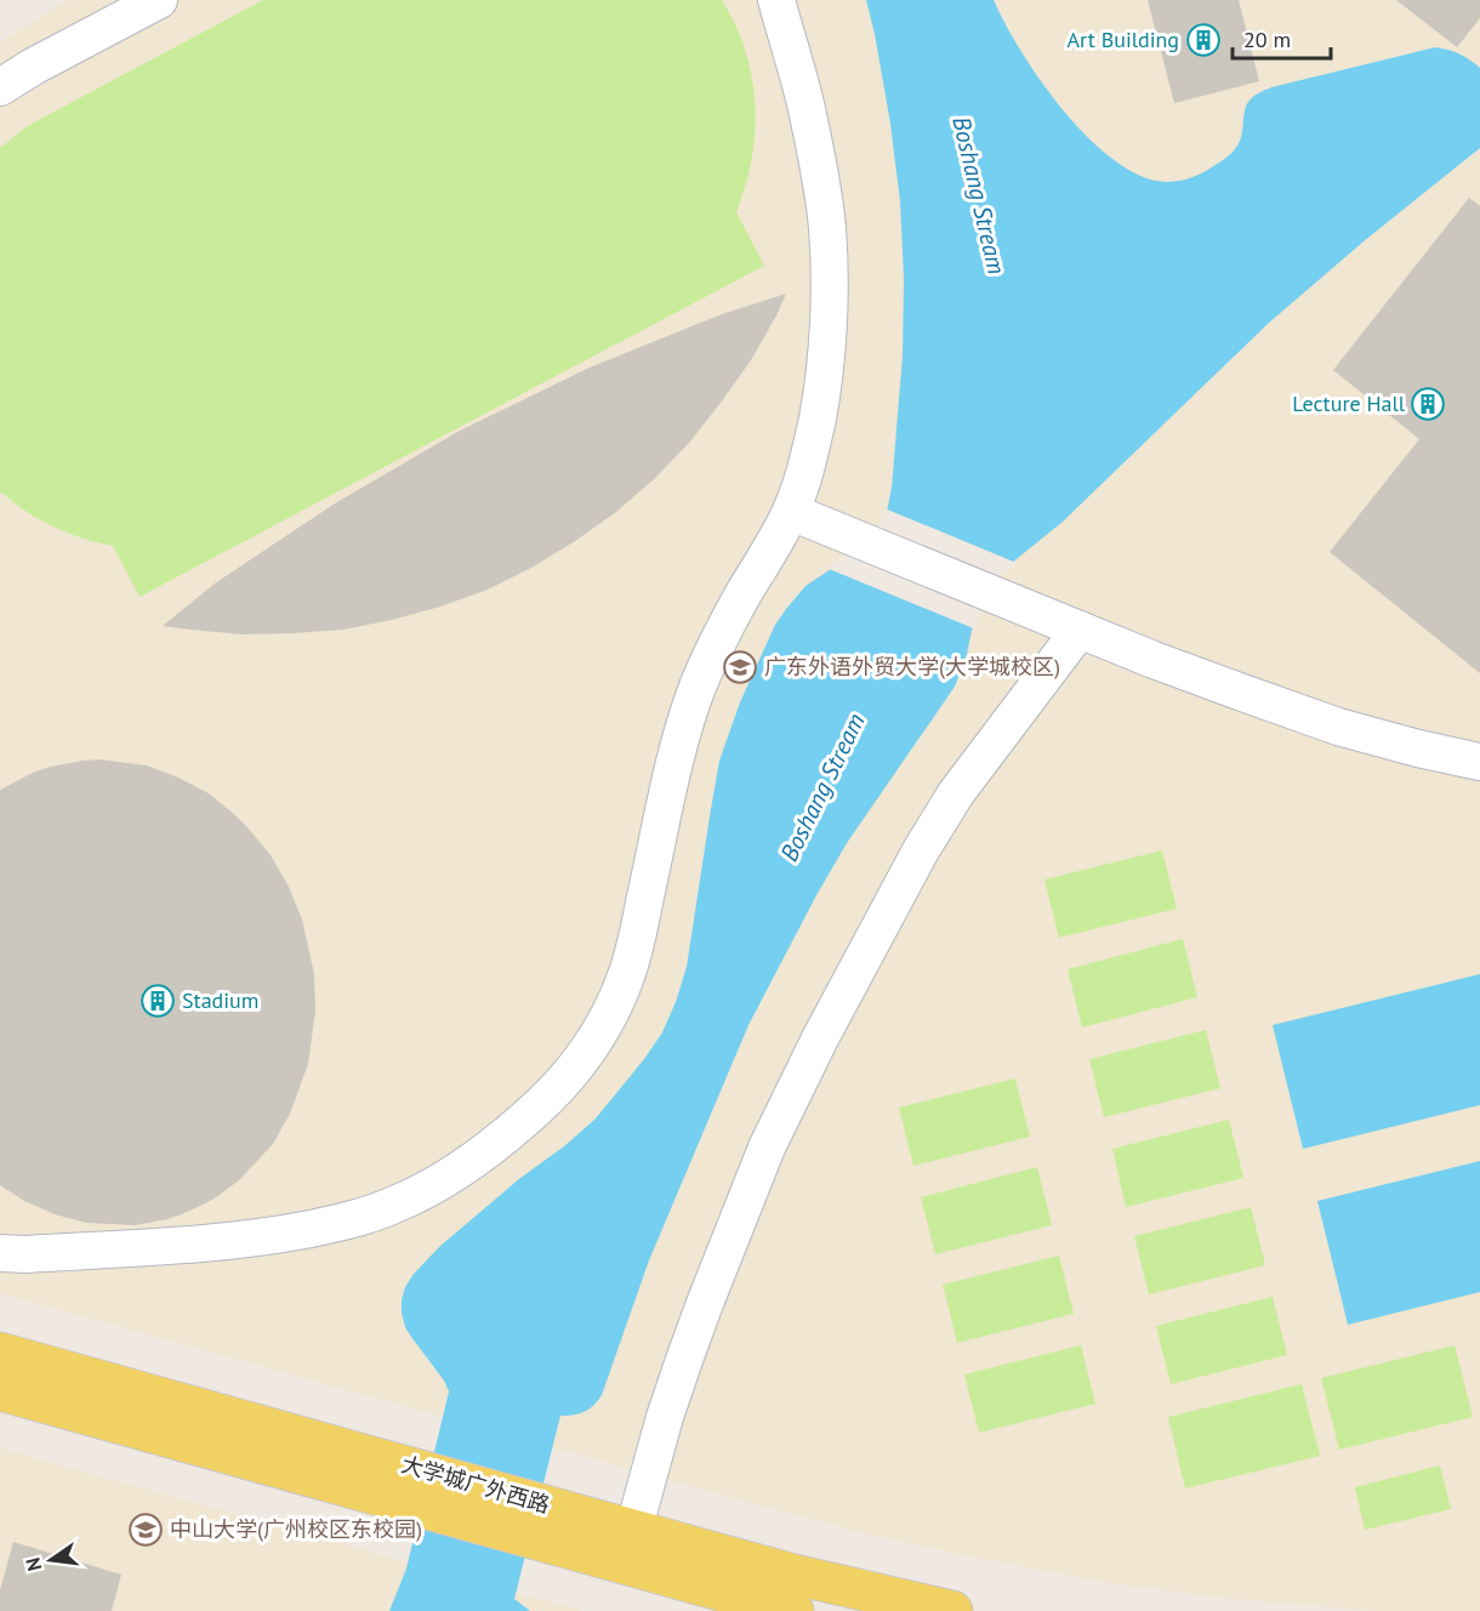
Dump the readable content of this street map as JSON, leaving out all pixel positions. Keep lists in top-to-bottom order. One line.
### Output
{"streets":{"main road":["大学城广外西路"]},"water":["Boshang Stream"],"places":{"building":["Art Building","Lecture Hall","Stadium"],"school or university":["广东外语外贸大学(大学城校区)","中山大学(广州校区东校园)"]},"scale_bar":"20 m","north":"left"}
